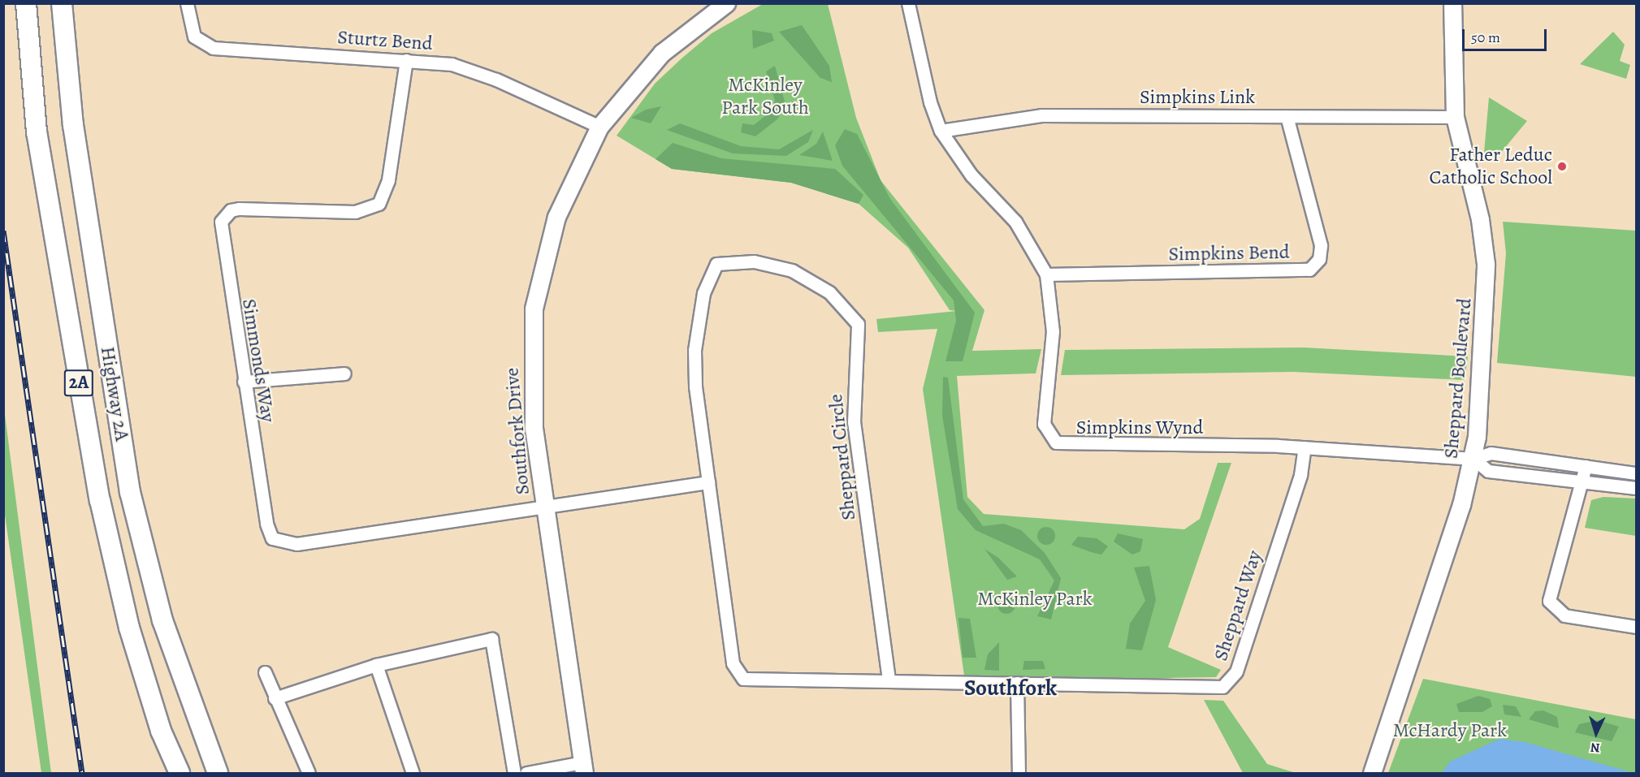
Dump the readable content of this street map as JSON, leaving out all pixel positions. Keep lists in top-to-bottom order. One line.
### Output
{"streets":{"main road":["2A","Highway 2A"],"street":["Sturtz Bend","Simpkins Link","Simpkins Bend","Simmonds Way","Sheppard Boulevard","Simpkins Wynd","Southfork Drive","Sheppard Circle","Sheppard Way"]},"crossings":[["Sturtz Bend","Simmonds Way"],["Sturtz Bend","Southfork Drive"],["Simpkins Link","Simpkins Bend"],["Simpkins Link","Sheppard Boulevard"],["Simpkins Link","Simpkins Wynd"],["Simpkins Bend","Simpkins Wynd"],["Simmonds Way","Southfork Drive"],["Sheppard Boulevard","Simpkins Wynd"],["Simpkins Wynd","Sheppard Way"],["Sheppard Circle","Sheppard Way"]],"districts":["Southfork"],"parks":["McKinley Park South","McKinley Park","McHardy Park"],"places":["Father Leduc Catholic School"],"scale_bar":"50 m","north":"bottom"}
